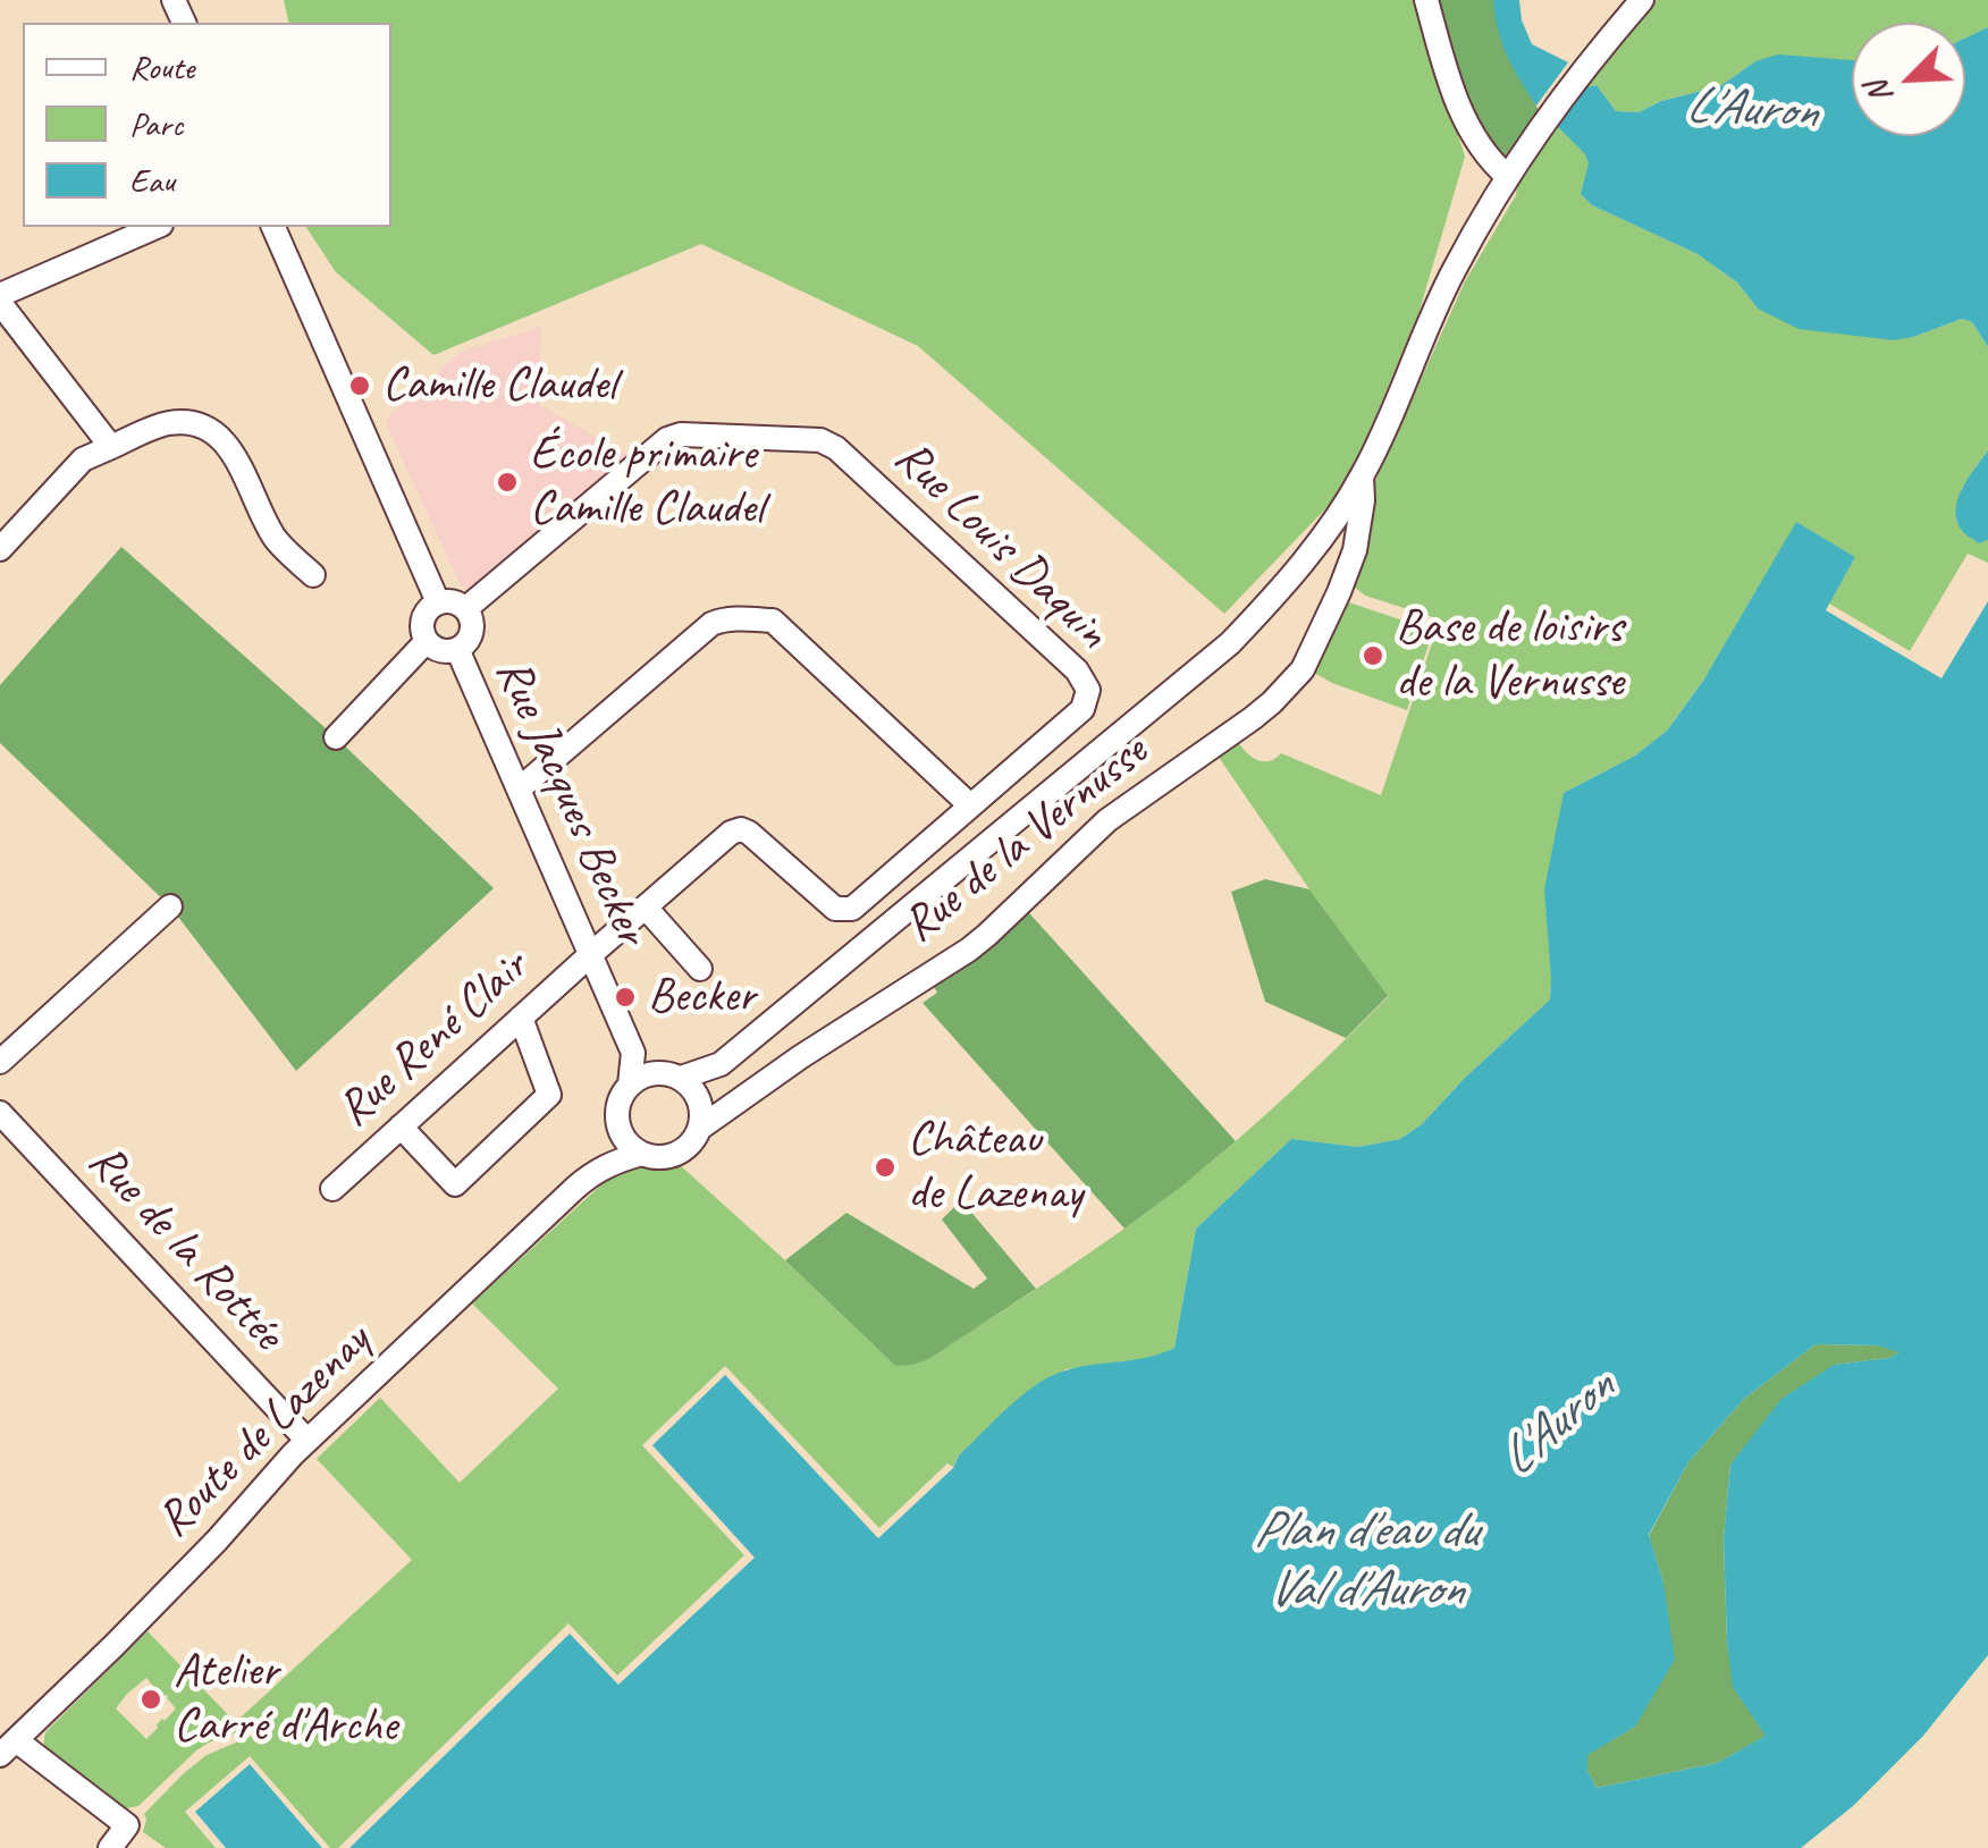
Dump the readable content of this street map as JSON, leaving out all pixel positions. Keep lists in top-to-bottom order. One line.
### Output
{"streets":{"street":["Rue Louis Daquin","Rue Jacques Becker","Rue de la Vernusse","Rue René Clair","Rue de la Rottée","Route de Lazenay"]},"crossings":[["Rue Louis Daquin","Rue Jacques Becker"],["Rue Louis Daquin","Rue René Clair"],["Rue Jacques Becker","Rue de la Vernusse"],["Rue Jacques Becker","Rue René Clair"],["Rue Jacques Becker","Route de Lazenay"],["Rue de la Vernusse","Route de Lazenay"],["Rue de la Rottée","Route de Lazenay"]],"water":["L'Auron","Plan d'eau du Val d'Auron"],"places":["Camille Claudel","École primaire Camille Claudel","Base de loisirs de la Vernusse","Becker","Château de Lazenay","Atelier Carré d'Arche"],"legend":["Route","Parc","Eau"],"north":"bottom left"}
